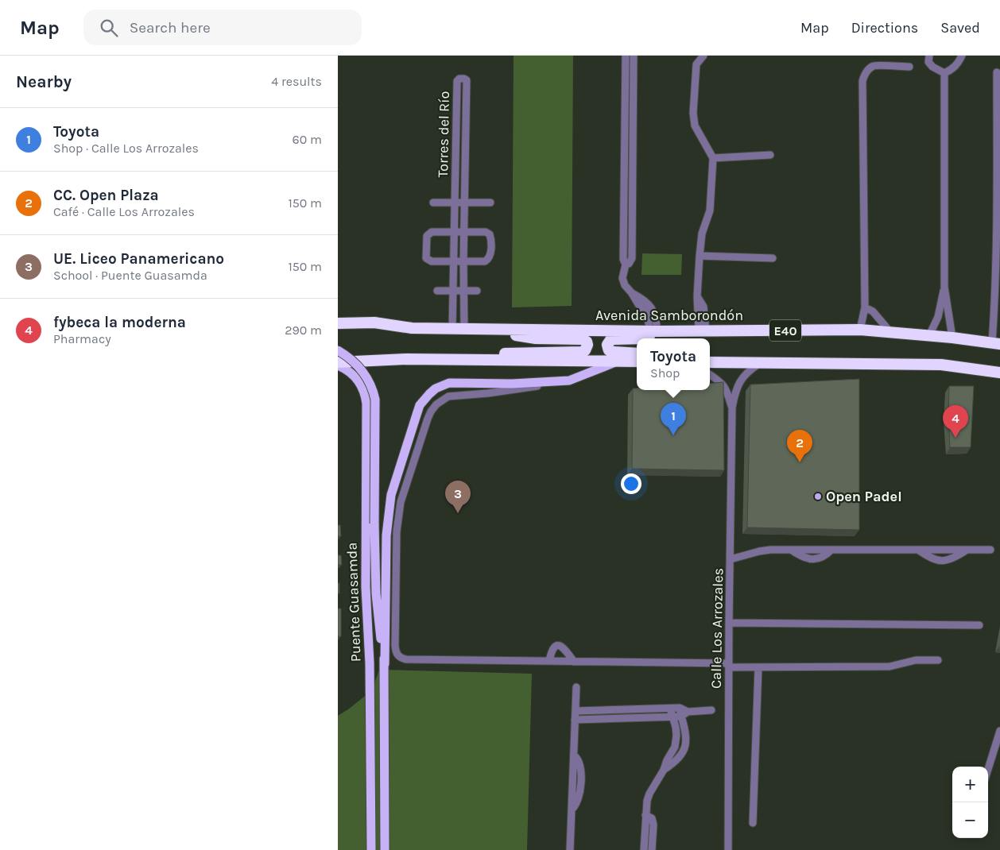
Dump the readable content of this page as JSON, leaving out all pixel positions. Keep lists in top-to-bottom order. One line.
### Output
{"streets":{"highway":["Avenida Samborondón","E40"],"main road":["Puente Guasamda"],"street":["Torres del Río","Calle Los Arrozales"]},"crossings":[["Torres del Río","Avenida Samborondón"]],"places":["Open Padel"],"page":{"header":"Map","search":"Search here","nav":["Map","Directions","Saved"],"heading":["Nearby","4 results"],"list":[{"mark":"1","name":"Toyota","note":"Shop · Calle Los Arrozales","value":"60 m"},{"mark":"2","name":"CC. Open Plaza","note":"Café · Calle Los Arrozales","value":"150 m"},{"mark":"3","name":"UE. Liceo Panamericano","note":"School · Puente Guasamda","value":"150 m"},{"mark":"4","name":"fybeca la moderna","note":"Pharmacy","value":"290 m"}],"popup":["Toyota","Shop"],"pins":["1","4","2","3"],"map_buttons":["+","−"]}}
